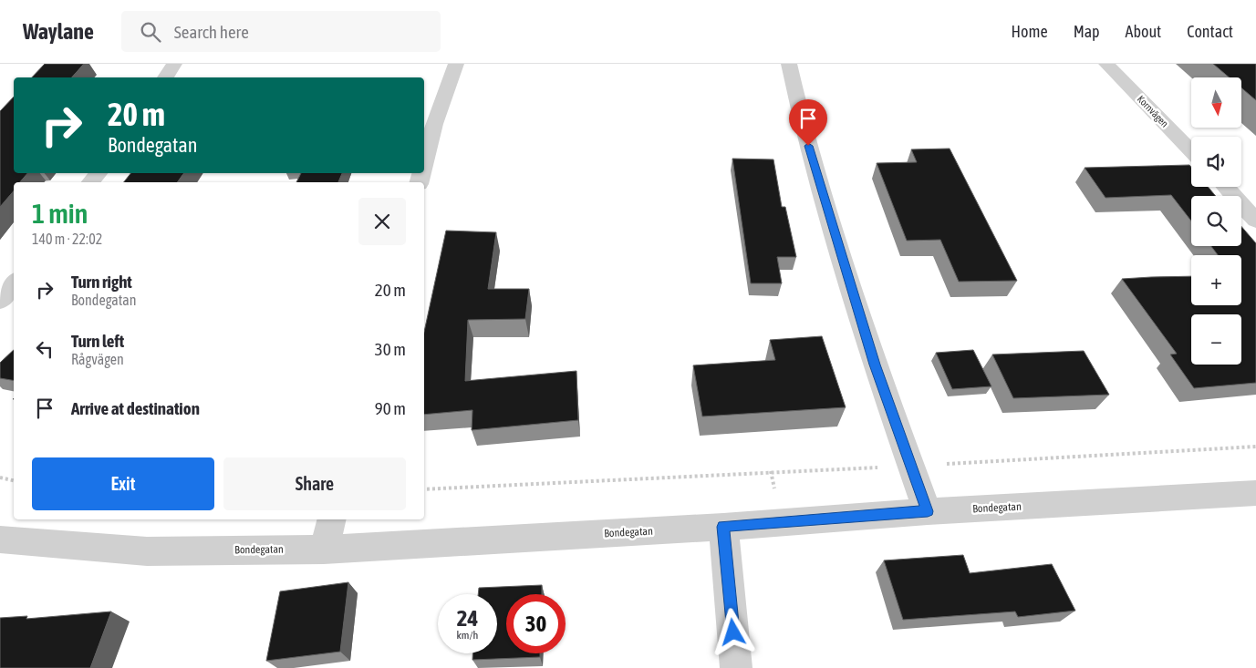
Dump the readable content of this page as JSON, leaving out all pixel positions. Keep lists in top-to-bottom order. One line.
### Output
{"streets":{"street":["Kornvägen","Bondegatan"]},"north":"bottom","page":{"header":"Waylane","search":"Search here","nav":["Home","Map","About","Contact"],"map_buttons":["+","−"],"turn":["20 m","Bondegatan"],"heading":["1 min","140 m · 22:02"],"list":[{"name":"Turn right","note":"Bondegatan","value":"20 m"},{"name":"Turn left","note":"Rågvägen","value":"30 m"},{"name":"Arrive at destination","value":"90 m"}],"buttons":["Exit","Share"],"speed":"24 km/h","limit":"30"}}
